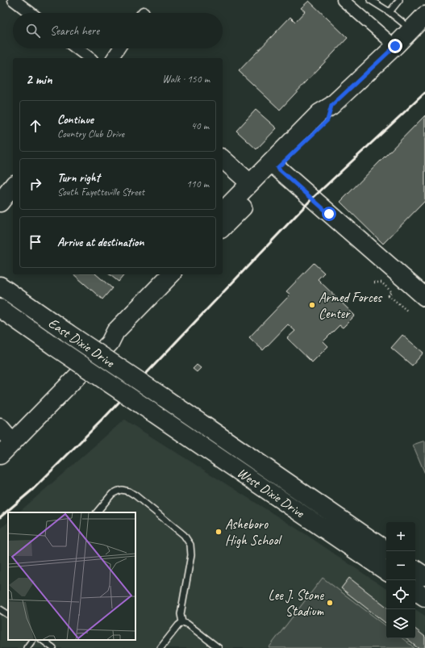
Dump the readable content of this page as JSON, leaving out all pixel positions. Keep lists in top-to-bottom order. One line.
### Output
{"streets":{"main road":["East Dixie Drive","West Dixie Drive"]},"crossings":[["East Dixie Drive","West Dixie Drive"]],"places":["Armed Forces Center","Asheboro High School","Lee J. Stone Stadium"],"page":{"search":"Search here","heading":["2 min","Walk · 150 m"],"list":[["Continue","Country Club Drive","40 m"],["Turn right","South Fayetteville Street","110 m"],"Arrive at destination"],"map_buttons":["+","−"]}}
